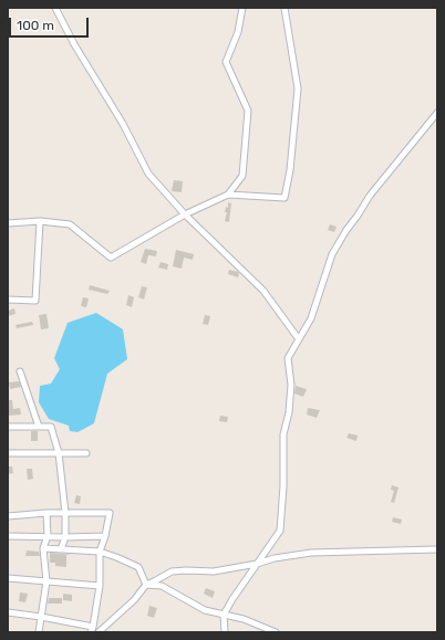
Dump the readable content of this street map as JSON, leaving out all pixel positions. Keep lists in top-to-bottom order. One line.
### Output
{"scale_bar":"100 m"}
